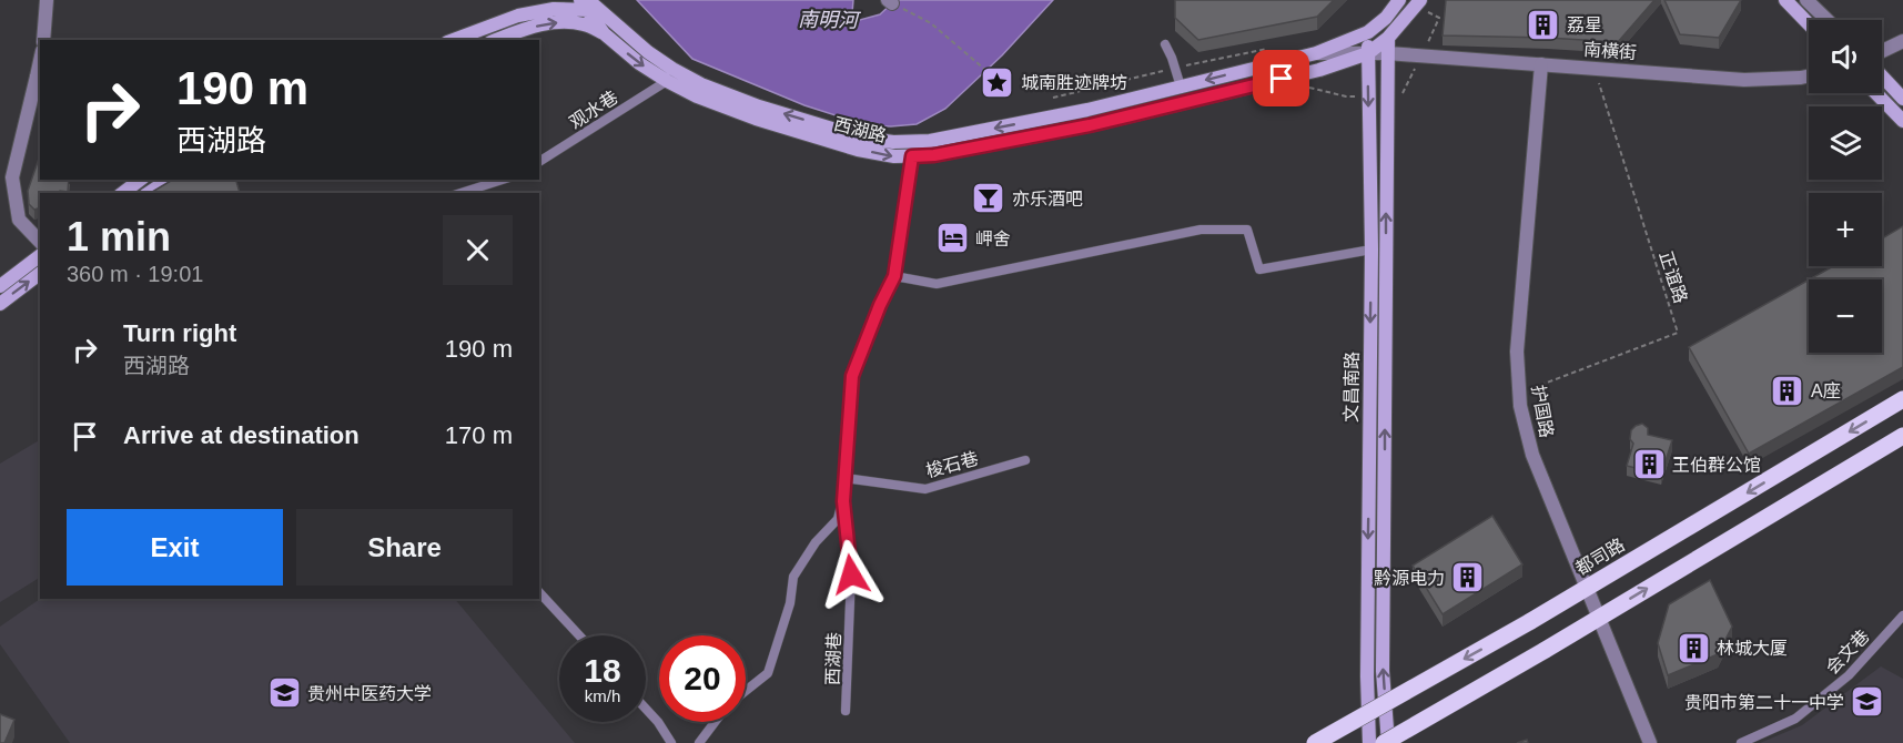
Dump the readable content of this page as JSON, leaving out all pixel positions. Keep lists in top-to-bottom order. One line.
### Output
{"streets":{"main road":["西湖路","文昌南路","都司路"],"street":["南横街","护国路"],"lane":["观水巷","梭石巷","会文巷","西湖巷"],"path":["正谊路"]},"crossings":[["南横街","西湖路"],["南横街","正谊路"],["南横街","文昌南路"],["南横街","护国路"],["观水巷","西湖路"],["西湖路","文昌南路"],["西湖路","西湖巷"],["正谊路","护国路"],["护国路","都司路"],["梭石巷","西湖巷"]],"water":["南明河"],"places":{"building":["荔星","A座","王伯群公馆","黔源电力","林城大厦"],"place":["城南胜迹牌坊"],"bar":["亦乐酒吧"],"hotel":["岬舍"],"school or university":["贵州中医药大学","贵阳市第二十一中学"]},"page":{"map_buttons":["+","−"],"turn":["190 m","西湖路"],"heading":["1 min","360 m · 19:01"],"list":[{"name":"Turn right","note":"西湖路","value":"190 m"},{"name":"Arrive at destination","value":"170 m"}],"buttons":["Exit","Share"],"speed":"18 km/h","limit":"20"}}
